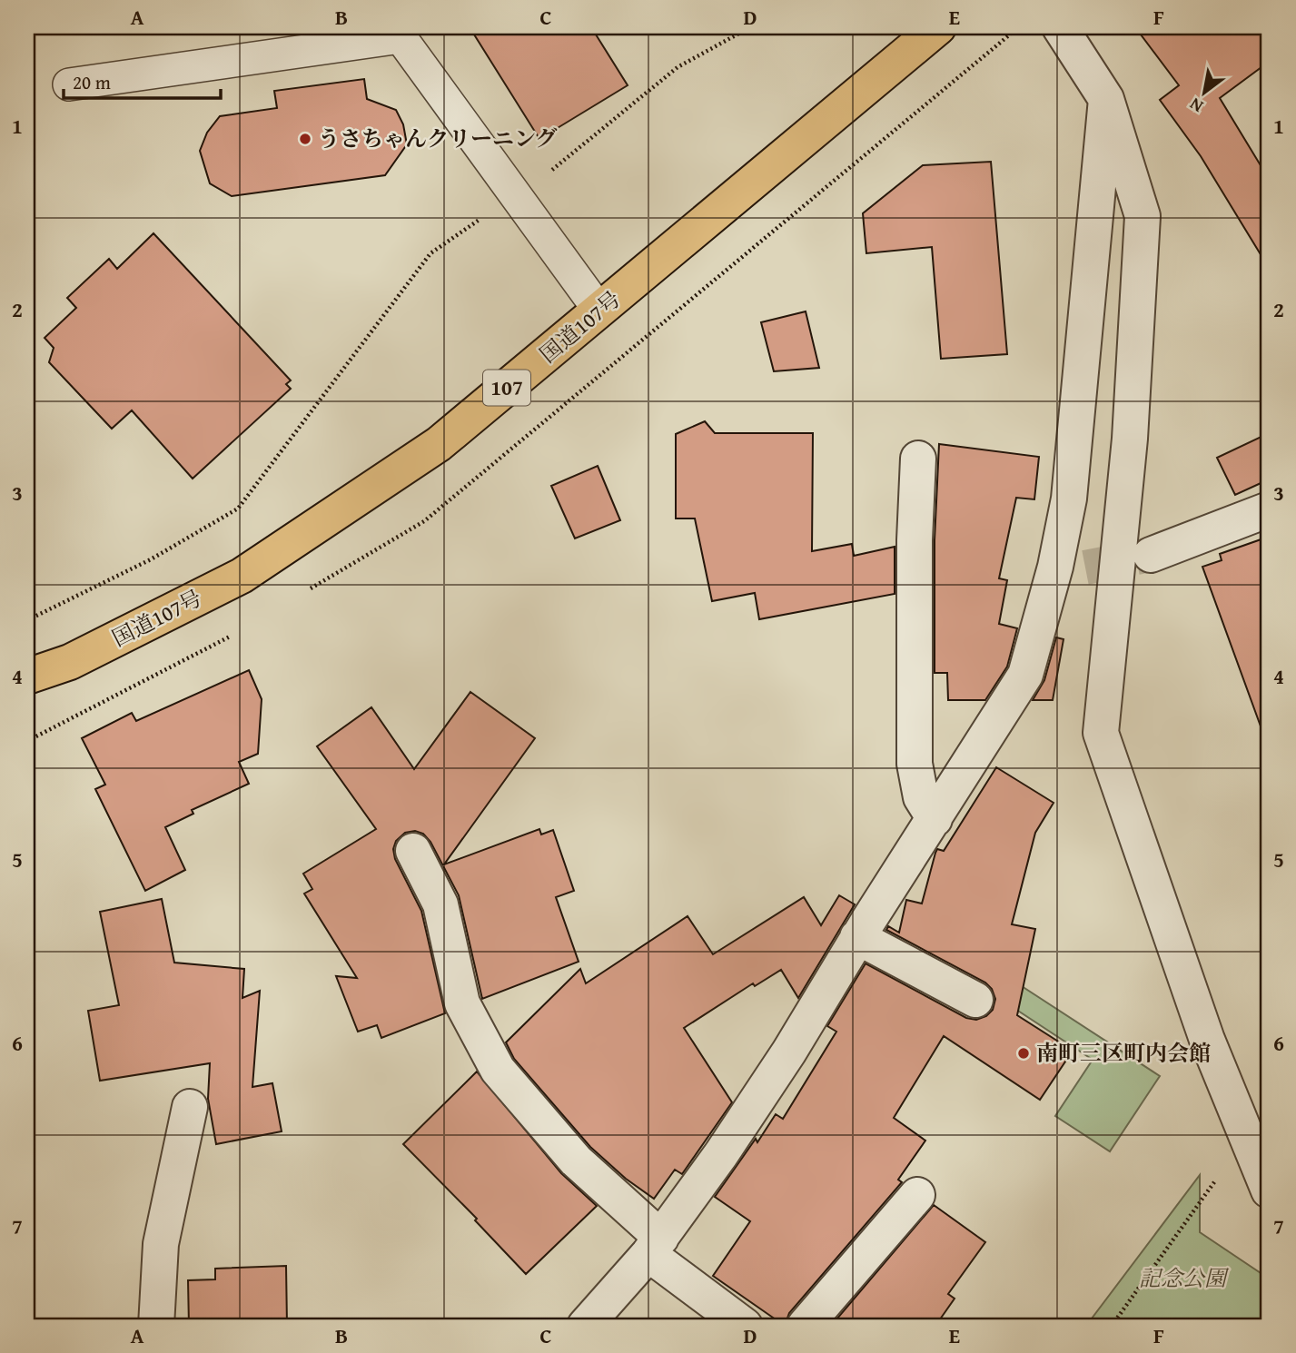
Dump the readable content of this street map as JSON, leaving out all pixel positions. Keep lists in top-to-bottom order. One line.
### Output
{"streets":{"highway":["国道107号","107"]},"parks":["記念公園"],"places":["うさちゃんクリーニング","南町三区町内会館"],"scale_bar":"20 m","north":"bottom left","grid":{"columns":["A","B","C","D","E","F"],"rows":["1","2","3","4","5","6","7"]}}
